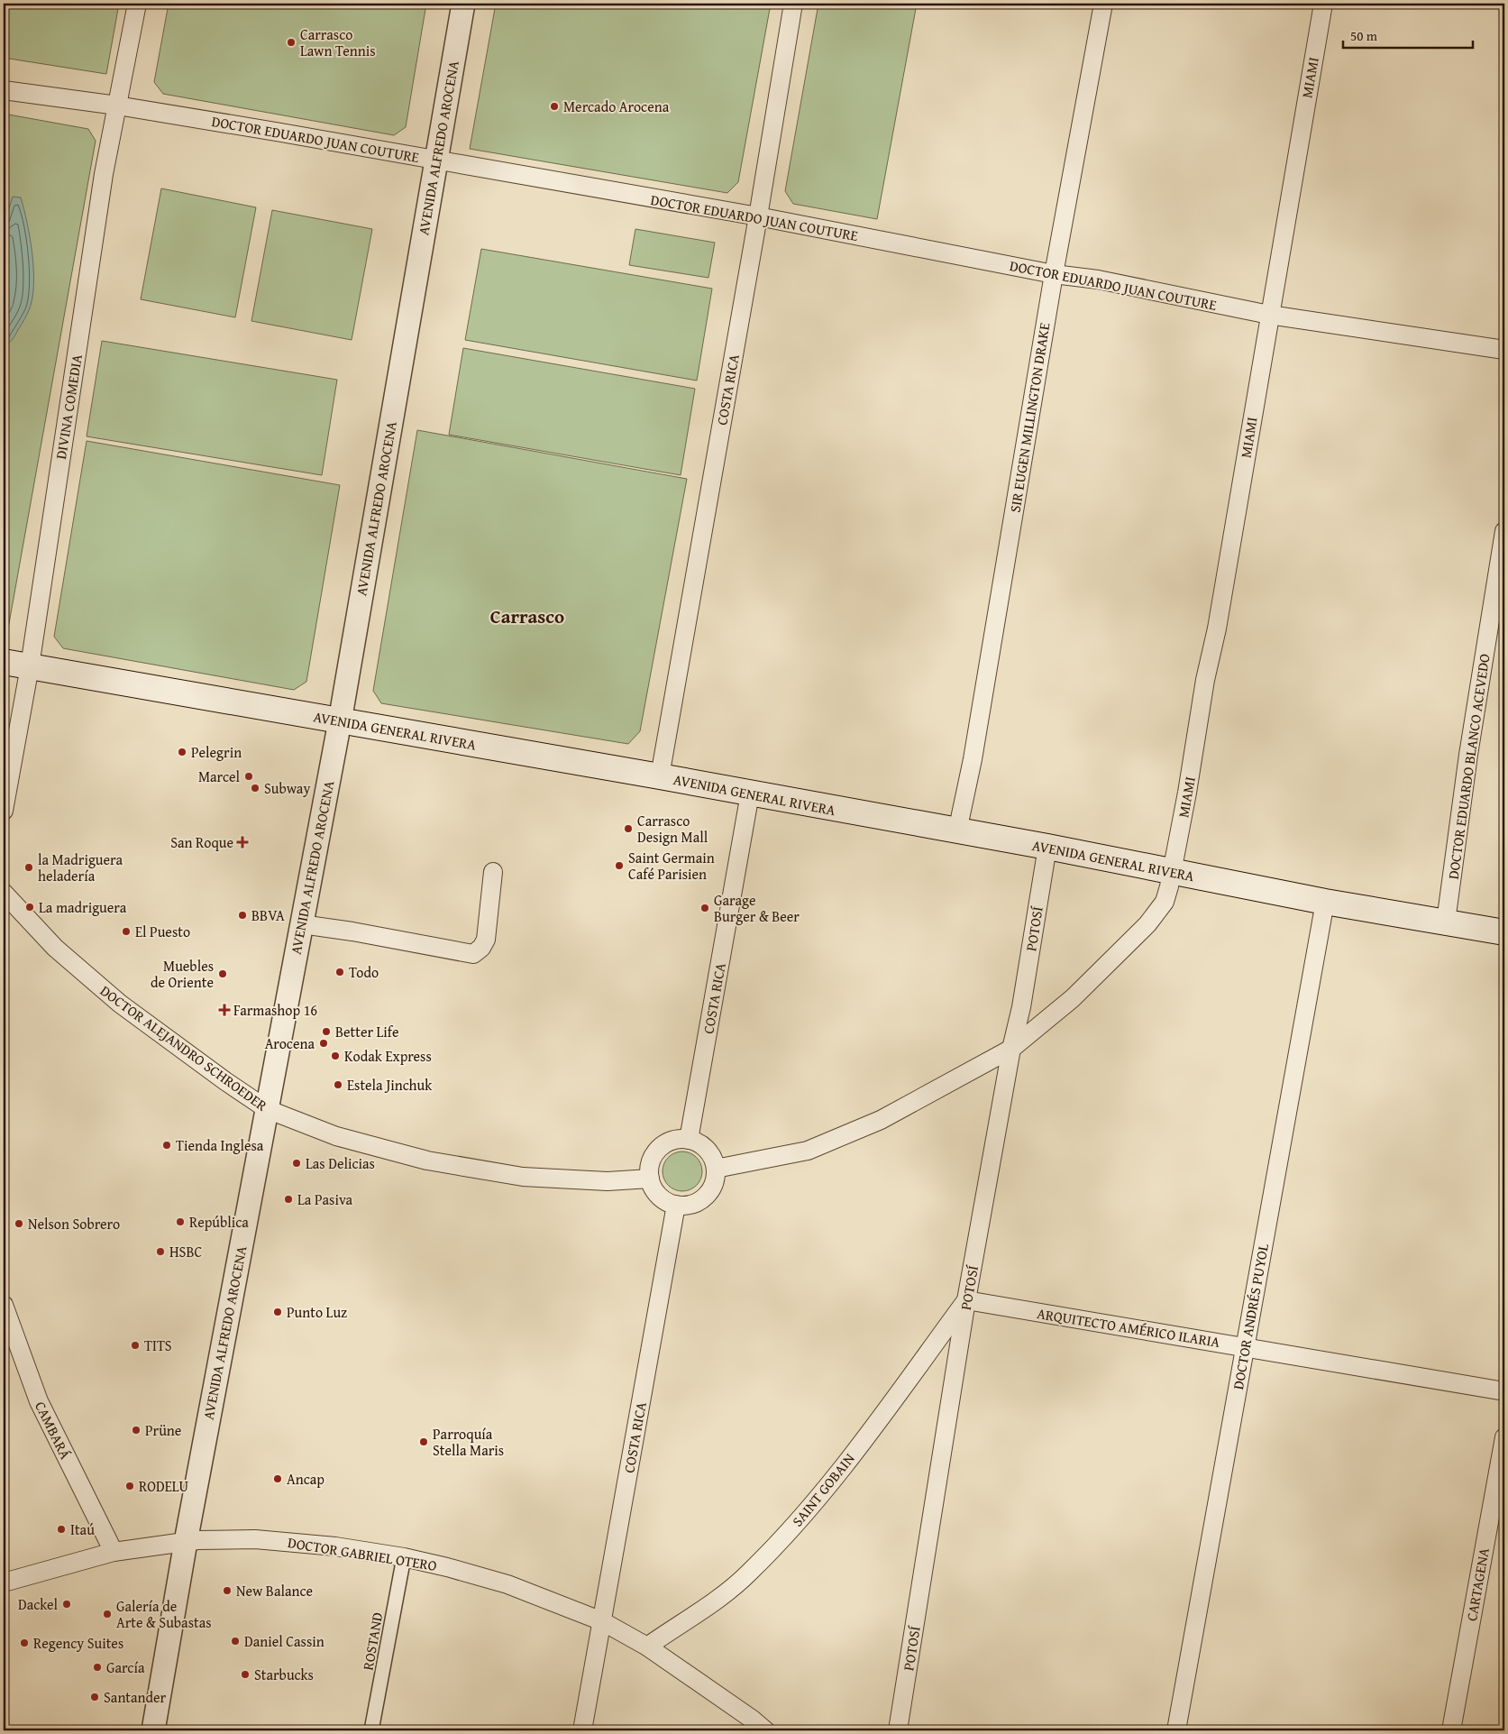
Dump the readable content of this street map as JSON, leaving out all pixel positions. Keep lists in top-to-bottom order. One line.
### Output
{"streets":{"main road":["AVENIDA GENERAL RIVERA"],"street":["MIAMI","DOCTOR EDUARDO JUAN COUTURE","AVENIDA ALFREDO AROCENA","COSTA RICA","DIVINA COMEDIA","SIR EUGEN MILLINGTON DRAKE","DOCTOR EDUARDO BLANCO ACEVEDO","POTOSÍ","DOCTOR ALEJANDRO SCHROEDER","DOCTOR ANDRÉS PUYOL","ARQUITECTO AMÉRICO ILARIA","CAMBARÁ","SAINT GOBAIN","DOCTOR GABRIEL OTERO","CARTAGENA","ROSTAND"]},"crossings":[["MIAMI","DOCTOR EDUARDO JUAN COUTURE"],["MIAMI","AVENIDA GENERAL RIVERA"],["DOCTOR EDUARDO JUAN COUTURE","AVENIDA ALFREDO AROCENA"],["DOCTOR EDUARDO JUAN COUTURE","COSTA RICA"],["DOCTOR EDUARDO JUAN COUTURE","DIVINA COMEDIA"],["DOCTOR EDUARDO JUAN COUTURE","SIR EUGEN MILLINGTON DRAKE"],["AVENIDA ALFREDO AROCENA","AVENIDA GENERAL RIVERA"],["AVENIDA ALFREDO AROCENA","DOCTOR ALEJANDRO SCHROEDER"],["AVENIDA ALFREDO AROCENA","DOCTOR GABRIEL OTERO"],["COSTA RICA","AVENIDA GENERAL RIVERA"],["COSTA RICA","DOCTOR ALEJANDRO SCHROEDER"],["COSTA RICA","DOCTOR GABRIEL OTERO"],["DIVINA COMEDIA","AVENIDA GENERAL RIVERA"],["SIR EUGEN MILLINGTON DRAKE","AVENIDA GENERAL RIVERA"],["AVENIDA GENERAL RIVERA","DOCTOR EDUARDO BLANCO ACEVEDO"],["AVENIDA GENERAL RIVERA","POTOSÍ"],["AVENIDA GENERAL RIVERA","DOCTOR ANDRÉS PUYOL"],["POTOSÍ","ARQUITECTO AMÉRICO ILARIA"],["POTOSÍ","SAINT GOBAIN"],["DOCTOR ANDRÉS PUYOL","ARQUITECTO AMÉRICO ILARIA"],["ARQUITECTO AMÉRICO ILARIA","SAINT GOBAIN"],["CAMBARÁ","DOCTOR GABRIEL OTERO"],["SAINT GOBAIN","DOCTOR GABRIEL OTERO"],["DOCTOR GABRIEL OTERO","ROSTAND"]],"districts":["Carrasco"],"places":{"other":["Carrasco Lawn Tennis","Mercado Arocena","Pelegrin","Marcel","Subway","Carrasco Design Mall","Saint Germain Café Parisien","la Madriguera heladería","La madriguera","Garage Burger & Beer","BBVA","El Puesto","Todo","Muebles de Oriente","Better Life","Arocena","Kodak Express","Estela Jinchuk","Tienda Inglesa","Las Delicias","La Pasiva","República","Nelson Sobrero","HSBC","Punto Luz","TITS","Prüne","Parroquía Stella Maris","Ancap","RODELU","Itaú","New Balance","Dackel","Galería de Arte & Subastas","Daniel Cassin","Regency Suites","García","Starbucks","Santander"],"health":["San Roque","Farmashop 16"]},"scale_bar":"50 m"}
